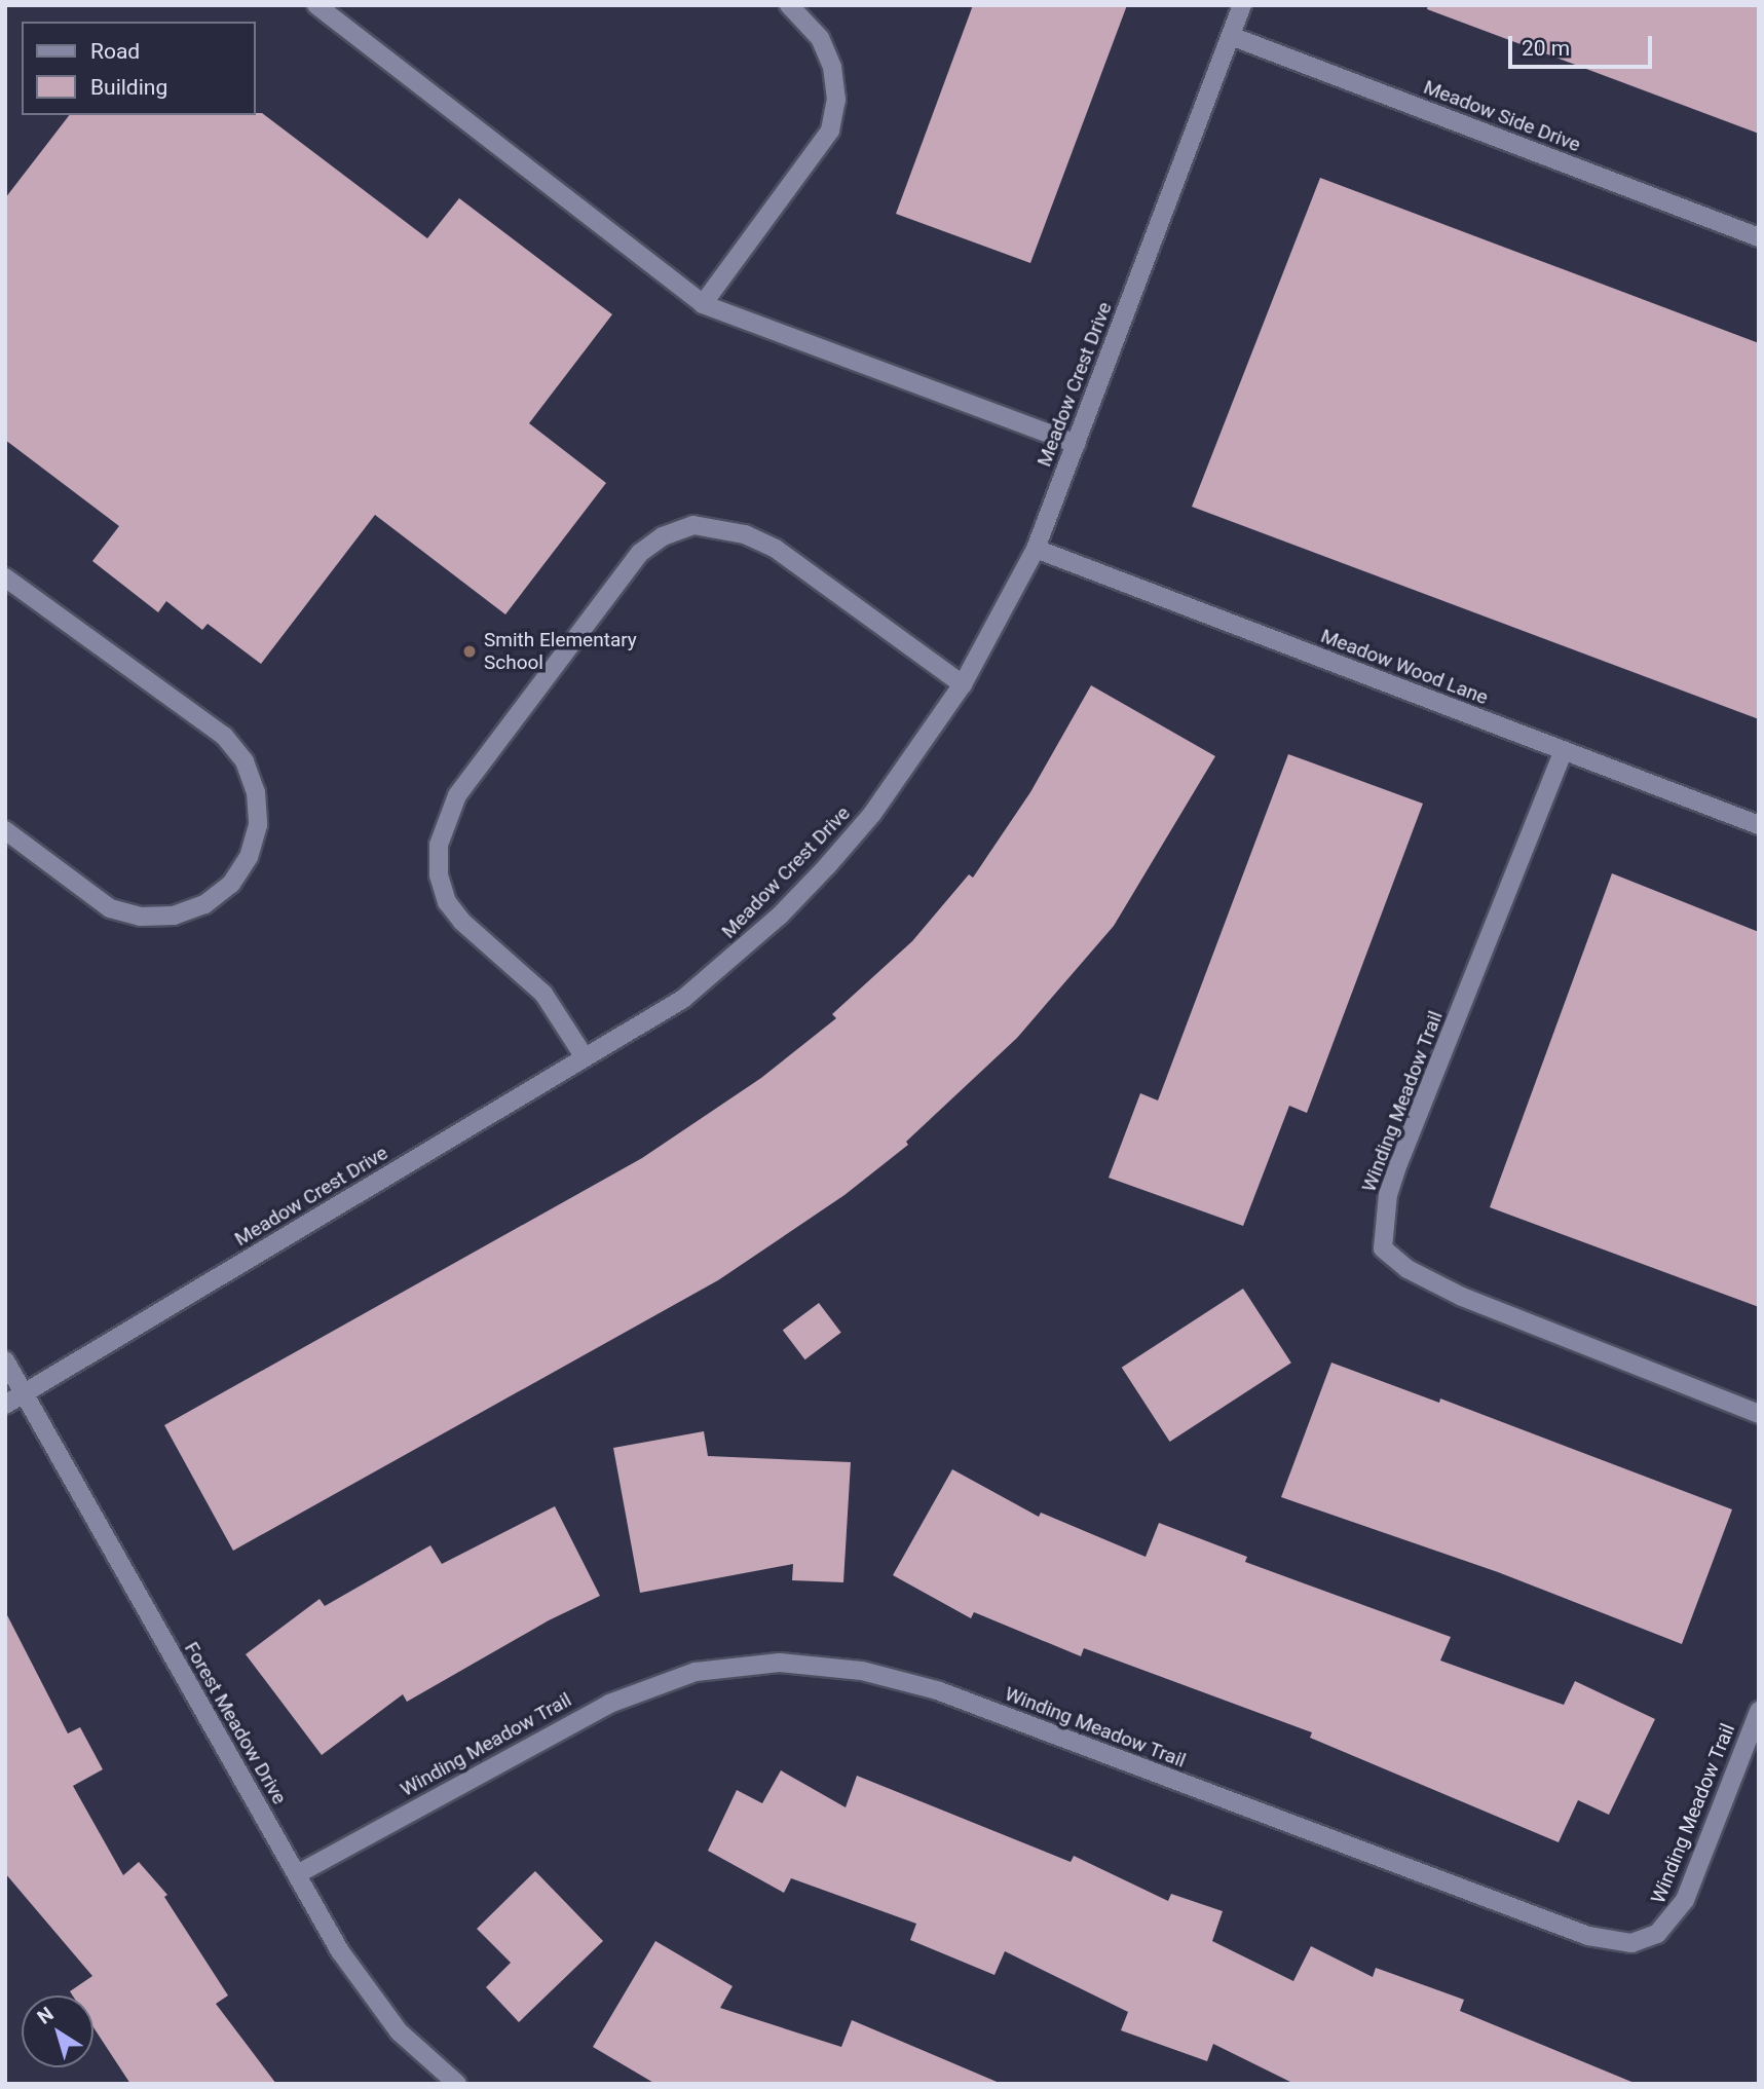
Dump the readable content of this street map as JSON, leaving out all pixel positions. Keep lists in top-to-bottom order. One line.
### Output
{"streets":{"street":["Meadow Side Drive","Meadow Crest Drive","Meadow Wood Lane","Winding Meadow Trail","Forest Meadow Drive"]},"crossings":[["Meadow Side Drive","Meadow Crest Drive"],["Meadow Crest Drive","Meadow Wood Lane"],["Meadow Crest Drive","Forest Meadow Drive"],["Meadow Wood Lane","Winding Meadow Trail"],["Winding Meadow Trail","Forest Meadow Drive"]],"places":["Smith Elementary School"],"legend":["Road","Building"],"scale_bar":"20 m","north":"top left"}
